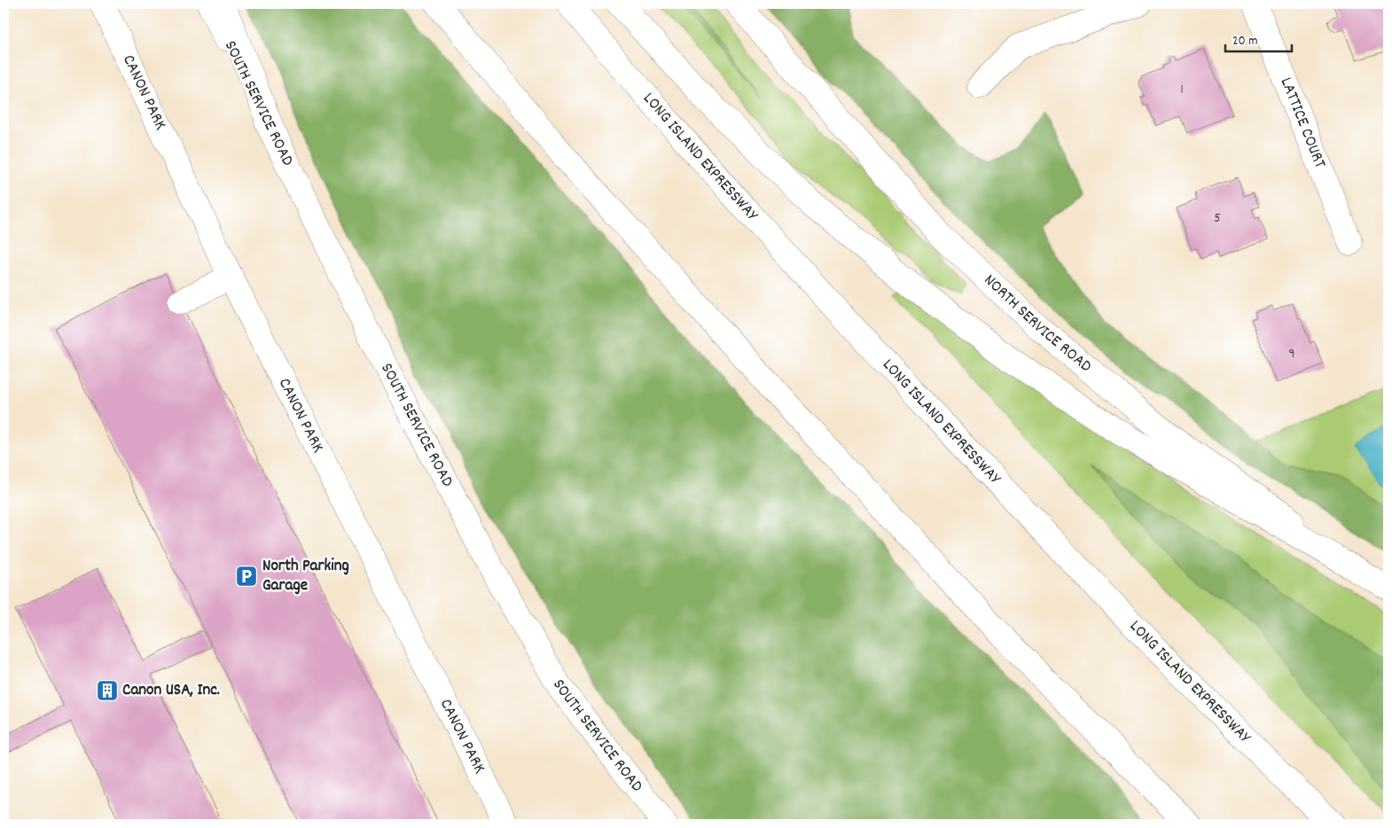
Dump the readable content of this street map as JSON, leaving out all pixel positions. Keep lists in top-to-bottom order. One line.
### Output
{"streets":{"main road":["CANON PARK","SOUTH SERVICE ROAD","LATTICE COURT","LONG ISLAND EXPRESSWAY","NORTH SERVICE ROAD"]},"places":{"parking":["North Parking Garage"],"building":["Canon USA, Inc."]},"house_numbers":["1","5","9"],"scale_bar":"20 m"}
